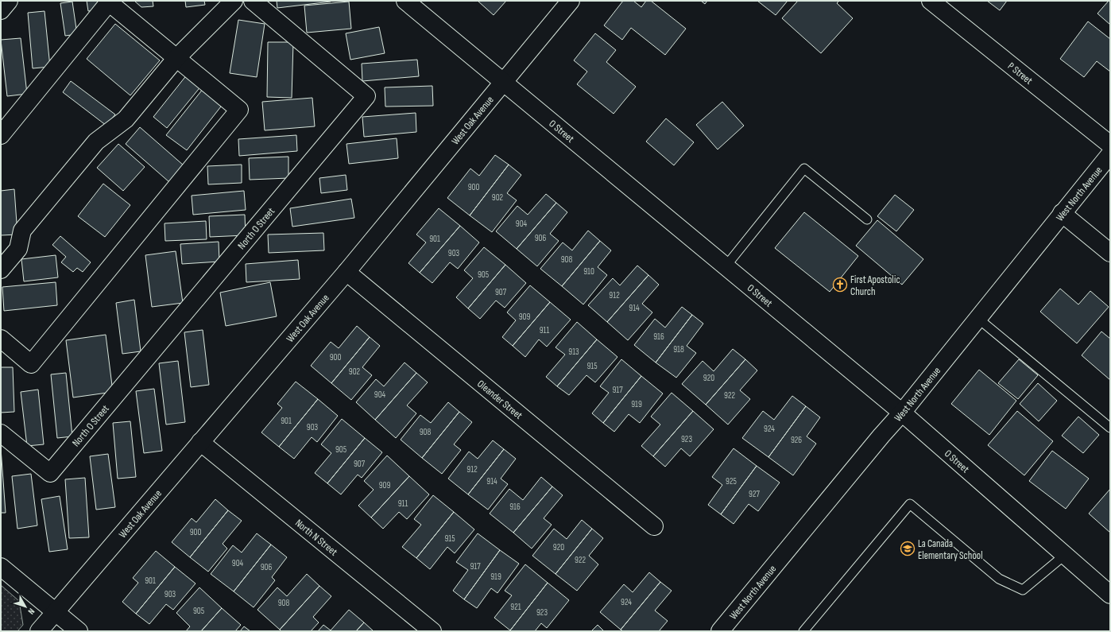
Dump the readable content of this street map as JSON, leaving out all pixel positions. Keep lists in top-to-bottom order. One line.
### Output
{"streets":{"street":["P Street","West Oak Avenue","O Street","West North Avenue","North O Street","Oleander Street","North N Street"]},"crossings":[["West Oak Avenue","O Street"],["West Oak Avenue","Oleander Street"],["West Oak Avenue","North N Street"],["O Street","West North Avenue"]],"places":{"church":["First Apostolic Church"],"school or university":["La Canada Elementary School"]},"house_numbers":["900","902","904","906","901","903","908","910","905","907","912","914","909","911","916","918","913","900","915","902","920","917","904","922","919","901","903","924","908","923","926","905","907","912","914","925","909","927","911","916","900","915","920","922","904","917","906","919","901","903","924","908","921","905","923"],"north":"bottom right"}
